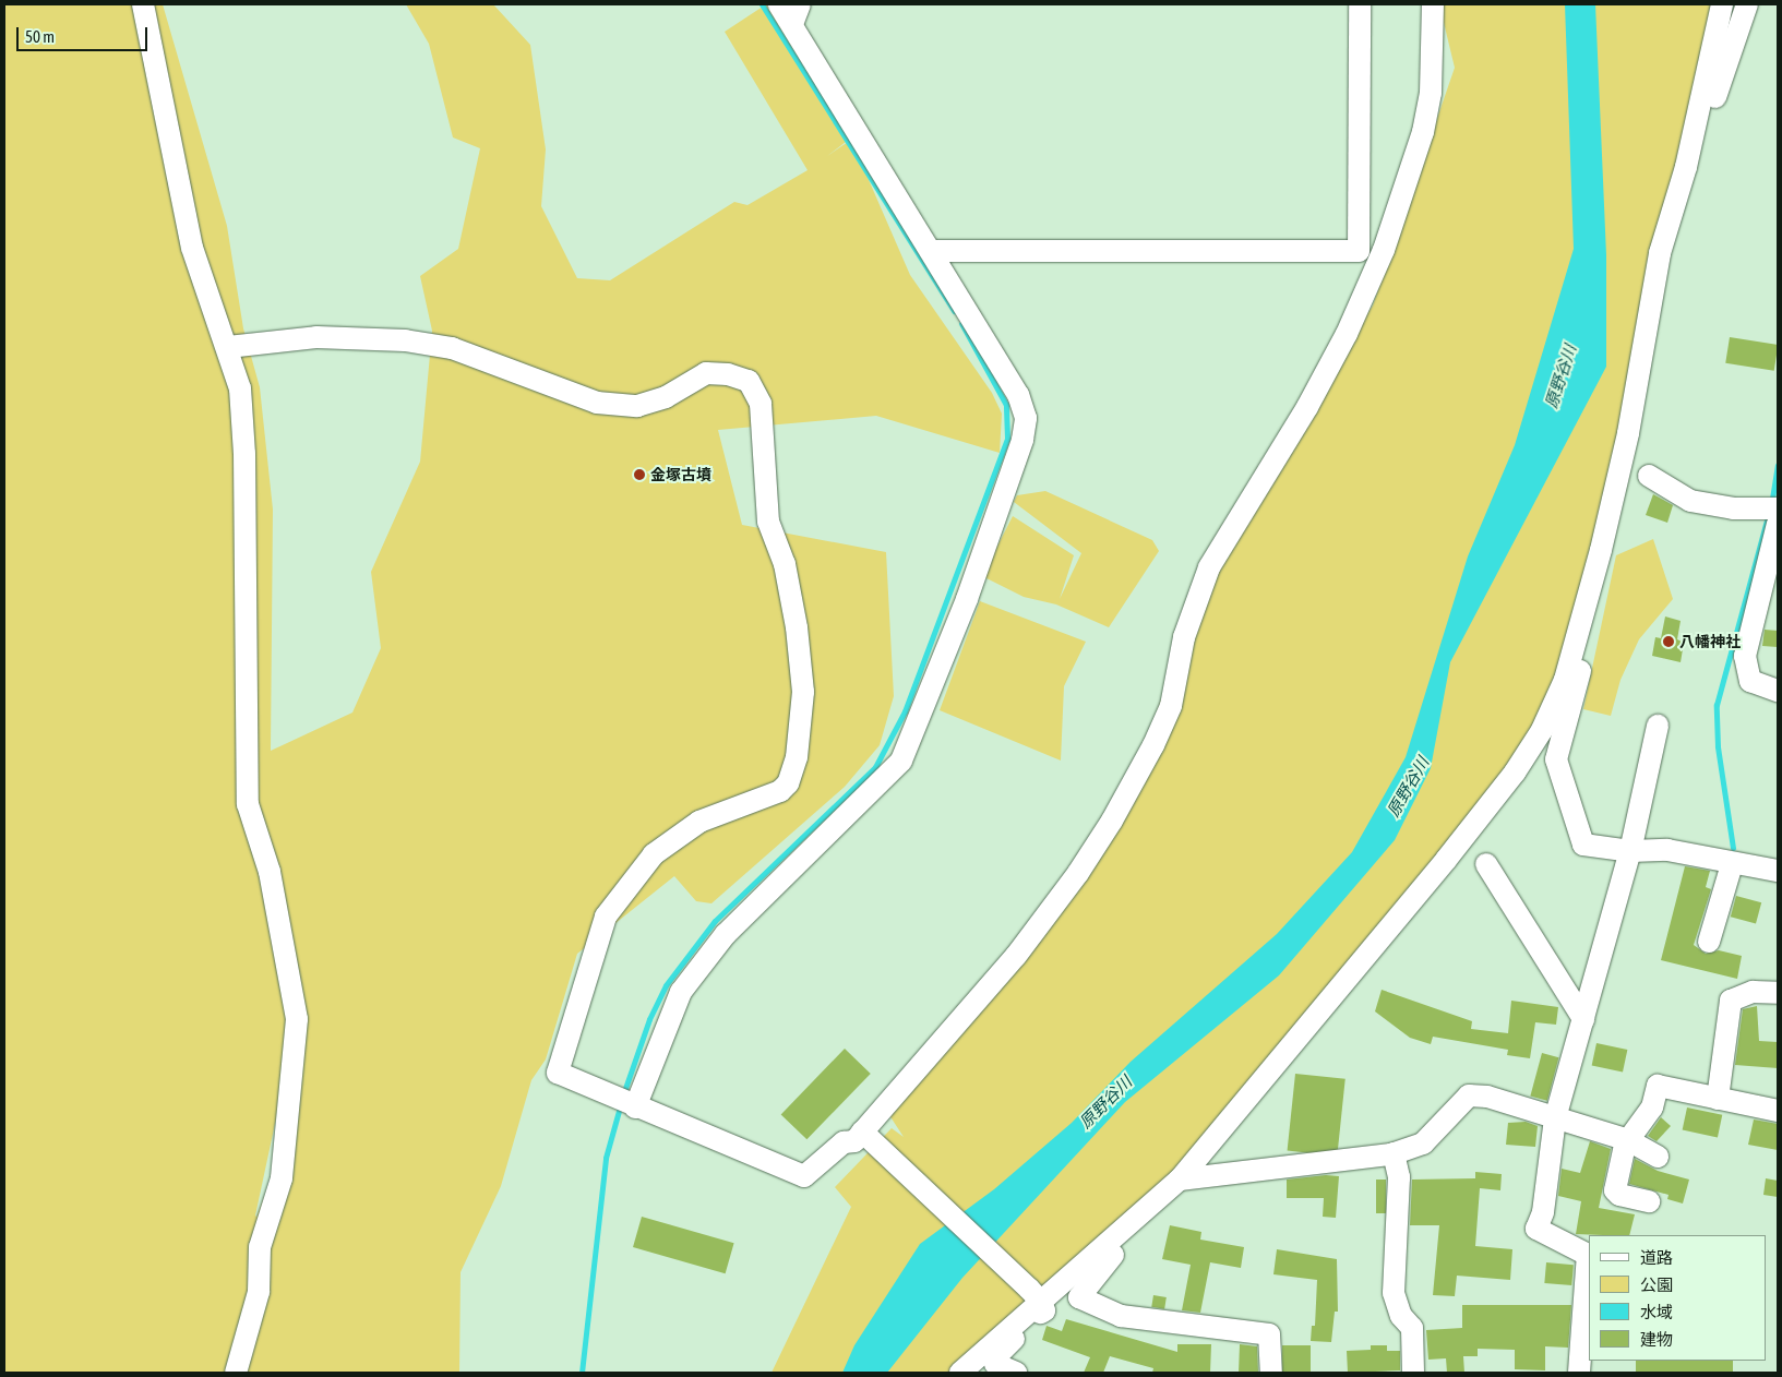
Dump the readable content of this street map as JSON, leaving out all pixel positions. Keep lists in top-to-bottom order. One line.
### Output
{"water":["原野谷川"],"places":["金塚古墳","八幡神社"],"legend":["道路","公園","水域","建物"],"scale_bar":"50 m"}
